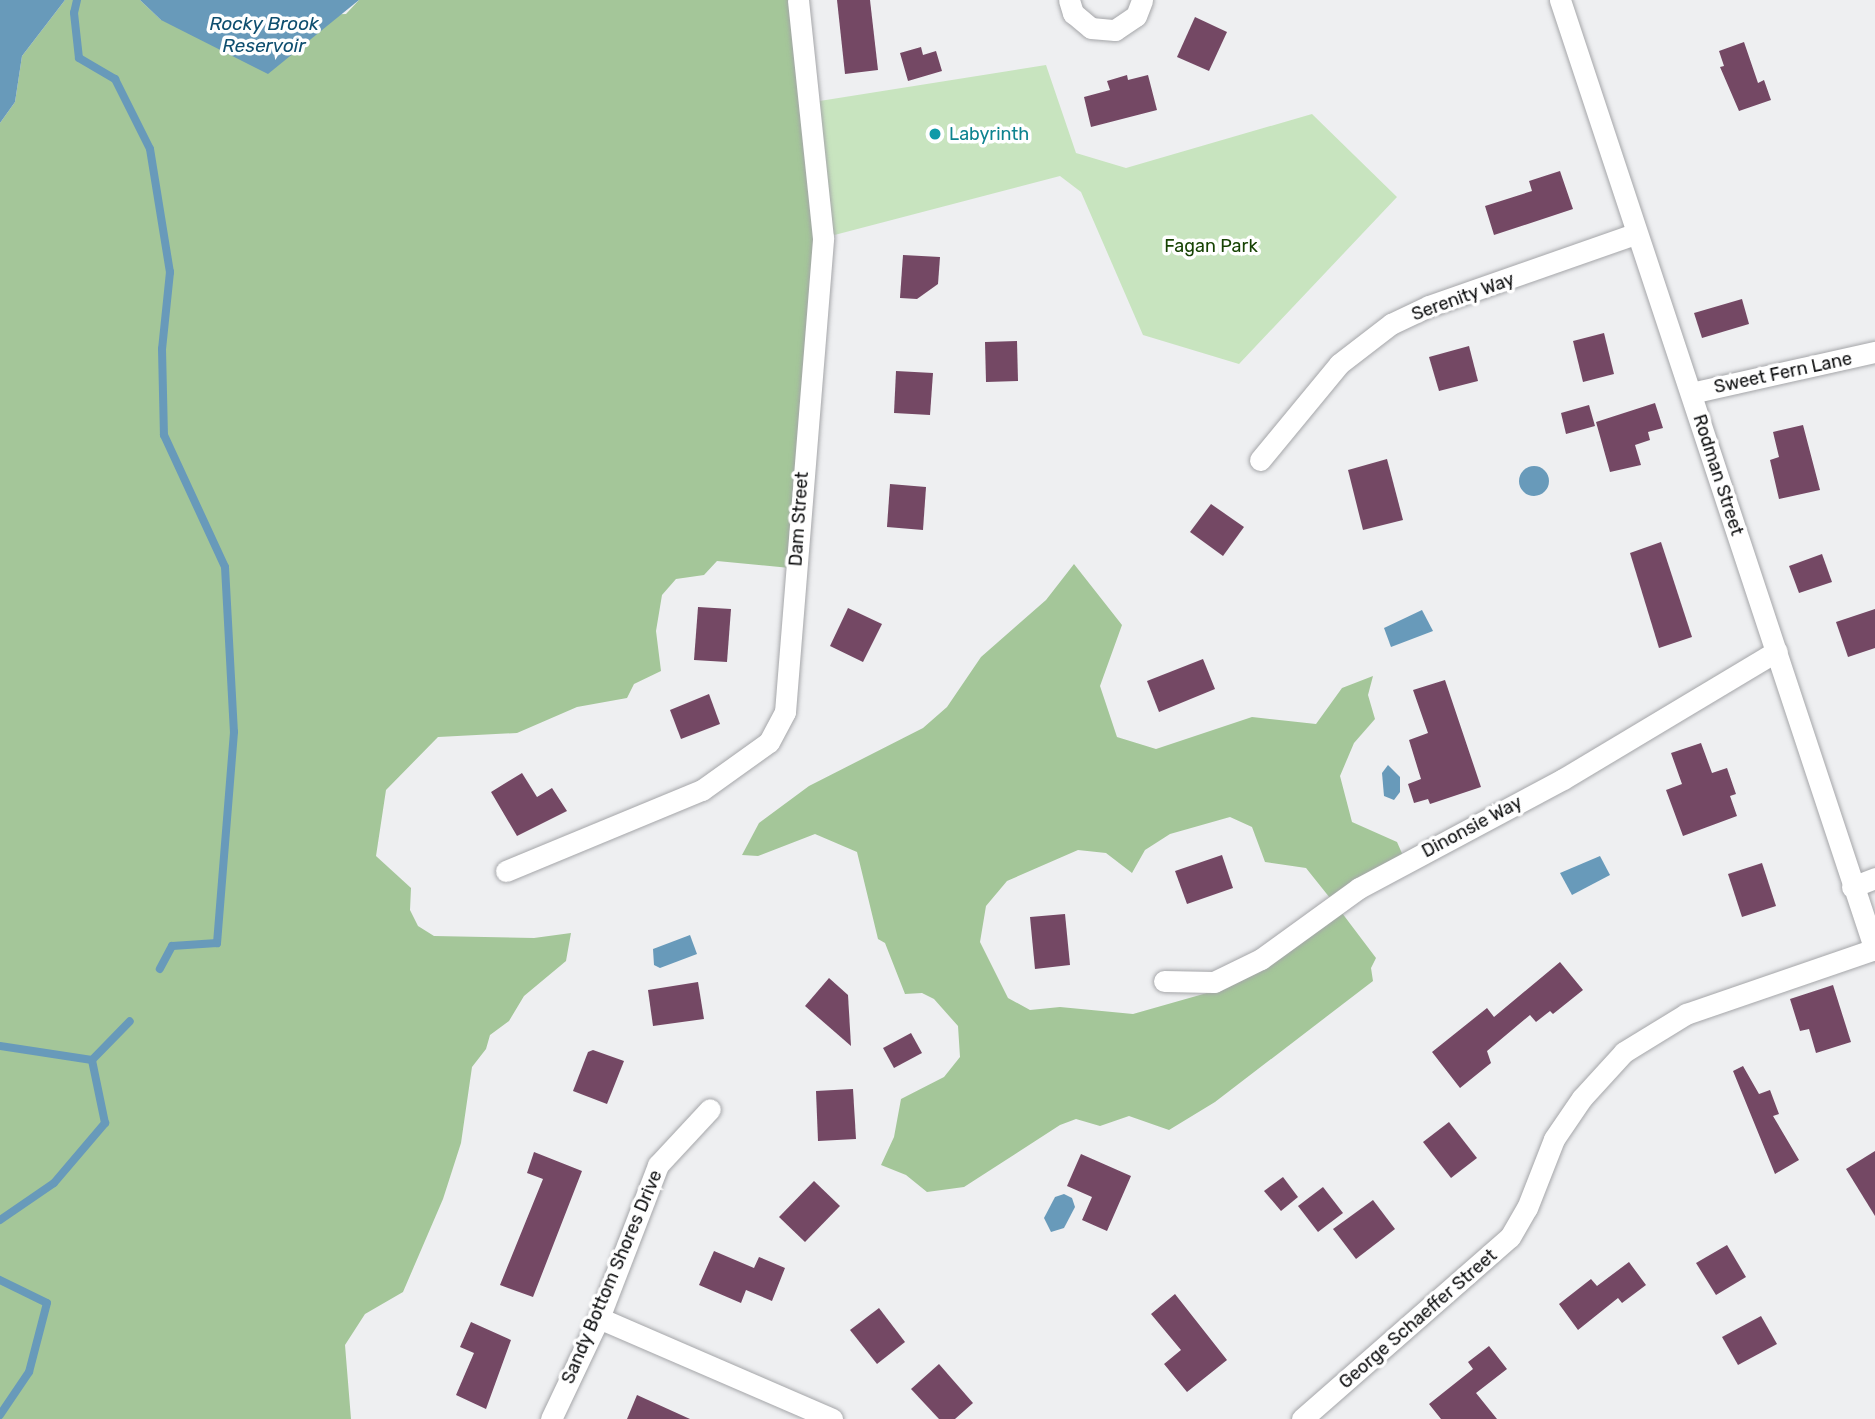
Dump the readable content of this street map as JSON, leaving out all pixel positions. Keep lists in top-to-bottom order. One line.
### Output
{"streets":{"street":["Serenity Way","Sweet Fern Lane","Rodman Street","Dam Street","Dinonsie Way","Sandy Bottom Shores Drive","George Schaeffer Street"]},"crossings":[["Serenity Way","Rodman Street"],["Sweet Fern Lane","Rodman Street"],["Rodman Street","Dinonsie Way"],["Rodman Street","George Schaeffer Street"]],"water":["Rocky Brook Reservoir"],"parks":["Fagan Park"],"places":["Labyrinth"]}
